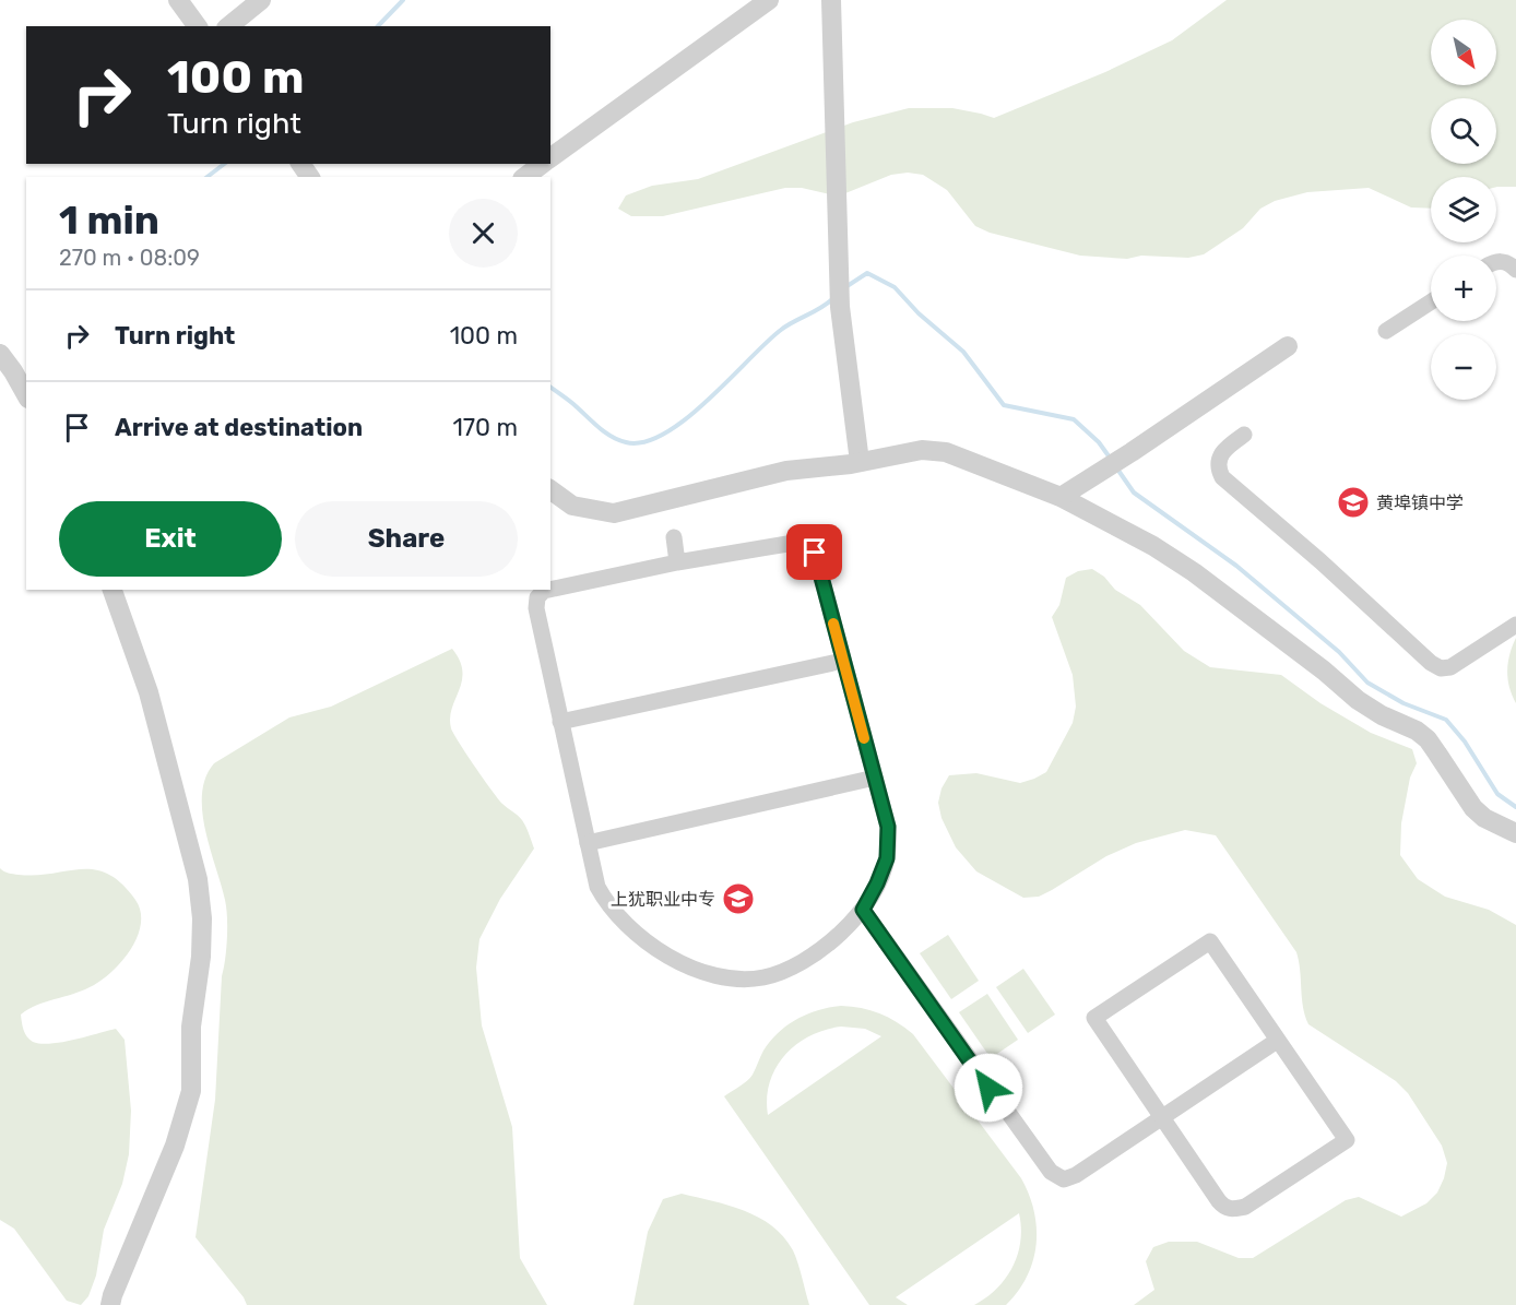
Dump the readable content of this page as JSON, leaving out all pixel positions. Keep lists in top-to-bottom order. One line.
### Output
{"places":{"school or university":["黄埠镇中学","上犹职业中专"]},"north":"bottom right","page":{"map_buttons":["+","−"],"turn":["100 m","Turn right"],"heading":["1 min","270 m · 08:09"],"list":[{"name":"Turn right","value":"100 m"},{"name":"Arrive at destination","value":"170 m"}],"buttons":["Exit","Share"]}}
